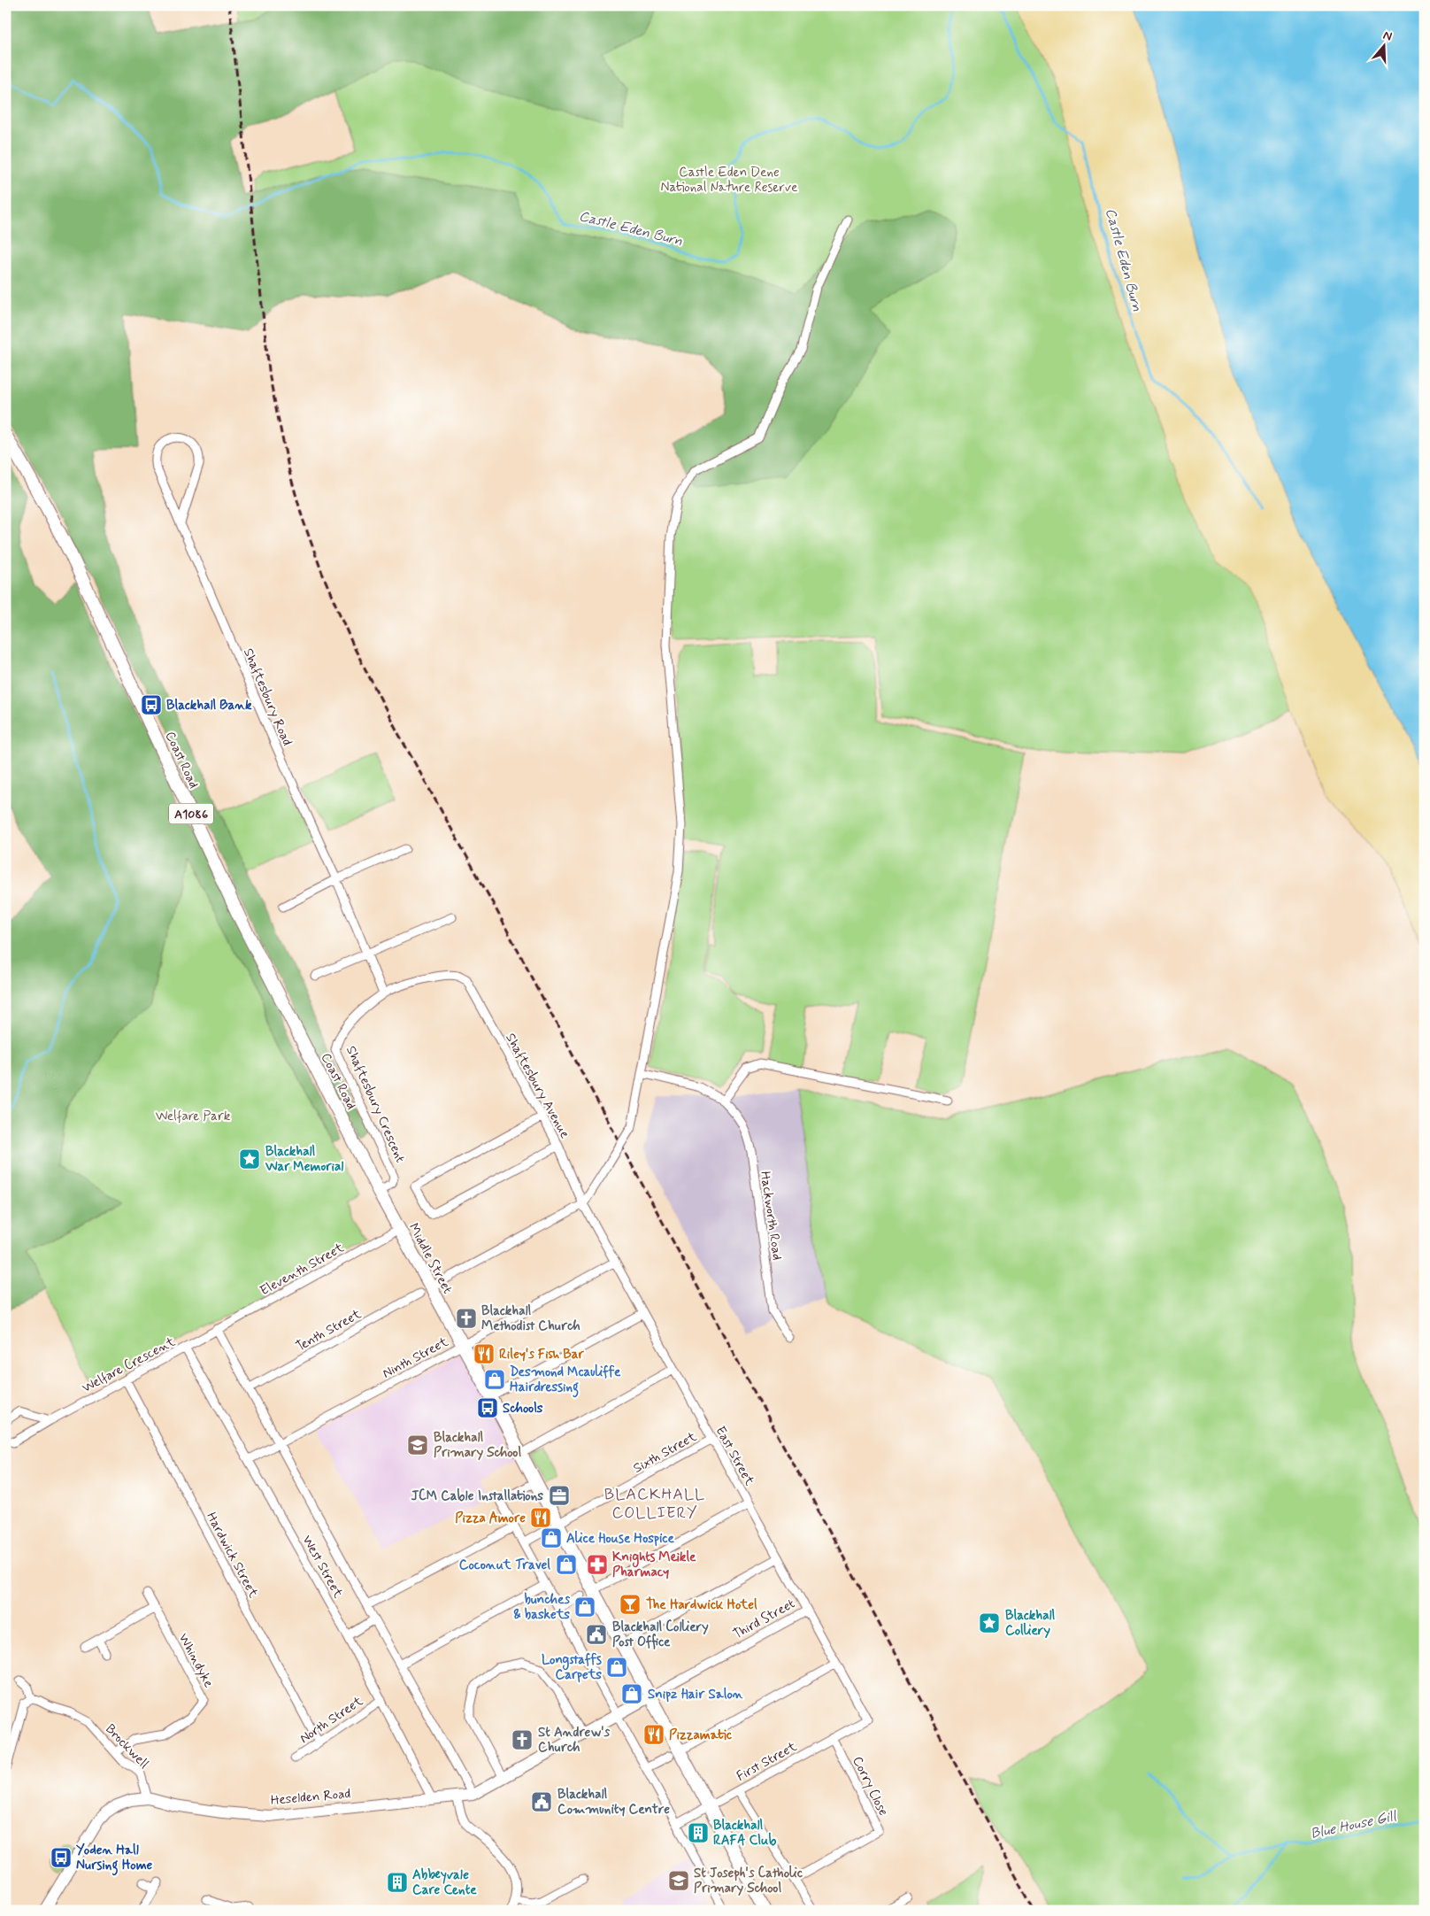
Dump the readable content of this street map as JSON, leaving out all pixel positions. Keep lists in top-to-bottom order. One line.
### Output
{"streets":{"main road":["Coast Road","A1086","Middle Street"],"street":["Shaftesbury Road","Shaftesbury Avenue","Shaftesbury Crescent","Hackworth Road","Eleventh Street","Tenth Street","Ninth Street","Welfare Crescent","Sixth Street","East Street","Hardwick Street","West Street","Third Street","Whindyke","North Street","Brockwell","First Street","Corry Close","Heselden Road"]},"crossings":[["Shaftesbury Road","Shaftesbury Crescent"],["Coast Road","Shaftesbury Crescent"],["Coast Road","Middle Street"],["A1086","Middle Street"],["A1086","First Street"],["Shaftesbury Avenue","Shaftesbury Crescent"],["Shaftesbury Avenue","Tenth Street"],["Shaftesbury Avenue","East Street"],["Shaftesbury Crescent","Middle Street"],["Middle Street","Eleventh Street"],["Middle Street","Tenth Street"],["Middle Street","Ninth Street"],["Middle Street","Sixth Street"],["Middle Street","Third Street"],["Middle Street","First Street"],["Eleventh Street","Welfare Crescent"],["Tenth Street","East Street"],["Ninth Street","East Street"],["Ninth Street","West Street"],["Welfare Crescent","Hardwick Street"],["Welfare Crescent","West Street"],["Sixth Street","East Street"],["East Street","Third Street"],["East Street","First Street"],["Hardwick Street","North Street"],["West Street","North Street"],["West Street","Heselden Road"],["Third Street","Heselden Road"],["Whindyke","Brockwell"],["Brockwell","Heselden Road"],["First Street","Corry Close"]],"districts":["BLACKHALL COLLIERY"],"water":["Castle Eden Burn","Blue House Gill"],"parks":["Castle Eden Dene National Nature Reserve","Welfare Park"],"places":{"bus stop":["Blackhall Bank","Schools","Yoden Hall Nursing Home"],"place":["Blackhall War Memorial","Blackhall Colliery"],"church":["Blackhall Methodist Church","St Andrew's Church"],"restaurant":["Riley's Fish Bar","Pizza Amore","Pizzamatic"],"shop":["Desmond Mcauliffe Hairdressing","Alice House Hospice","Coconut Travel","bunches & baskets","Longstaffs Carpets","Snipz Hair Salon"],"school or university":["Blackhall Primary School","St Joseph's Catholic Primary School"],"office":["JCM Cable Installations"],"pharmacy":["Knights Meikle Pharmacy"],"bar":["The Hardwick Hotel"],"public building":["Blackhall Colliery Post Office","Blackhall Community Centre"],"building":["Blackhall RAFA Club","Abbeyvale Care Cente"]},"north":"top"}
